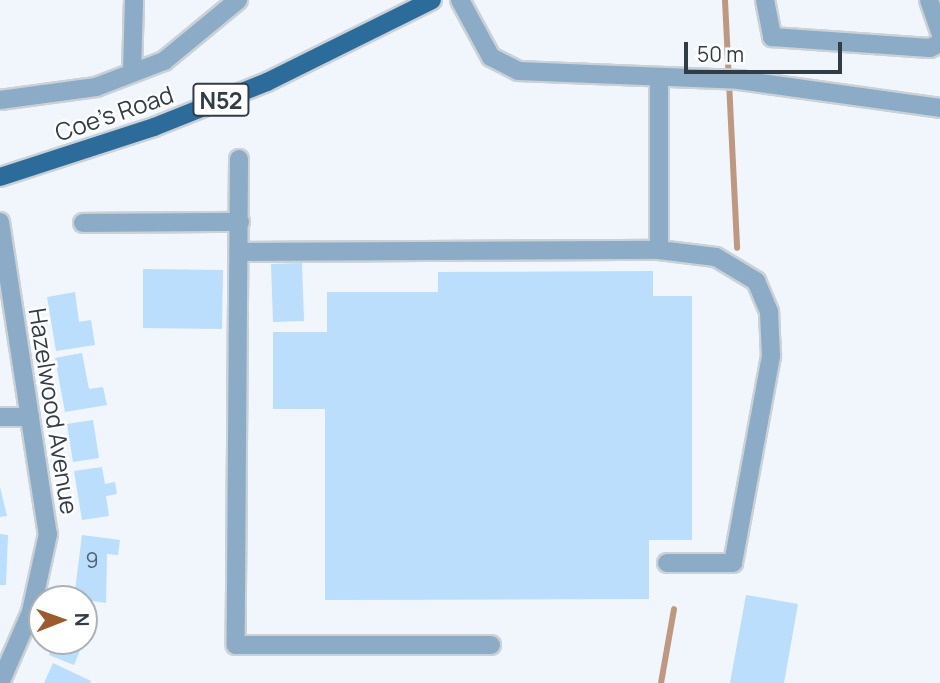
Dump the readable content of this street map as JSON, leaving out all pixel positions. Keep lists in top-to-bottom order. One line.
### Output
{"streets":{"main road":["N52","Coe's Road"],"street":["Hazelwood Avenue"]},"house_numbers":["9"],"scale_bar":"50 m","north":"right"}
